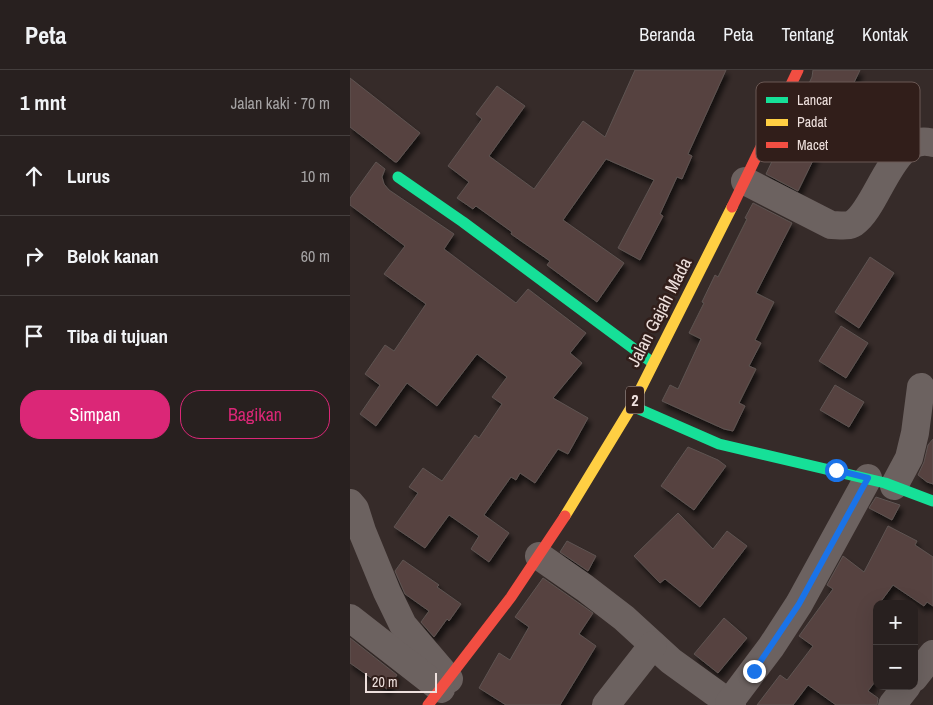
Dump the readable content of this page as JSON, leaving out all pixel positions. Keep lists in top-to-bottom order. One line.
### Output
{"streets":{"main road":["Jalan Gajah Mada","2"]},"legend":["Lancar","Padat","Macet"],"scale_bar":"20 m","page":{"header":"Peta","nav":["Beranda","Peta","Tentang","Kontak"],"heading":["1 mnt","Jalan kaki · 70 m"],"list":[["Lurus","10 m"],["Belok kanan","60 m"],"Tiba di tujuan"],"buttons":["Simpan","Bagikan"],"map_buttons":["+","−"],"scale":"20 m"}}
